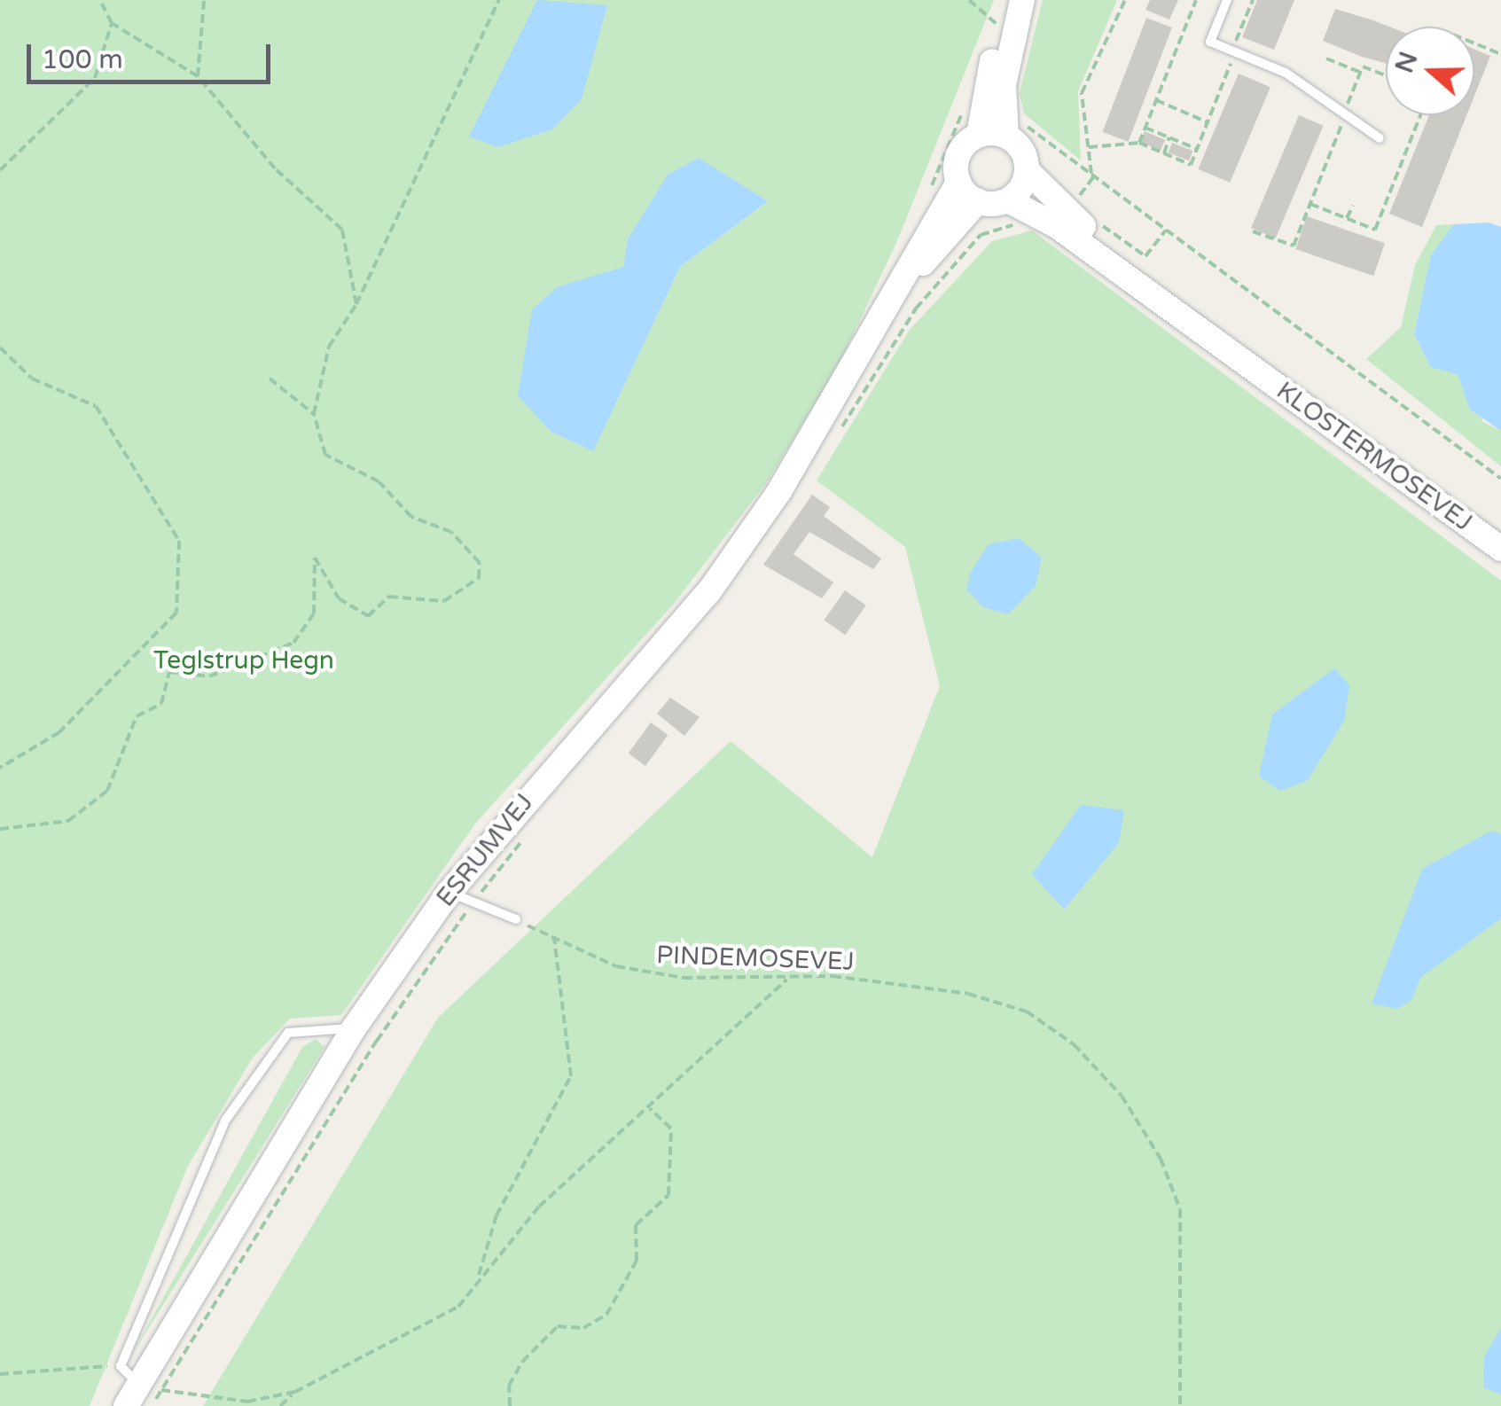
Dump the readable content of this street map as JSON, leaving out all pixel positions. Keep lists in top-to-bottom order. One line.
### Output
{"streets":{"main road":["KLOSTERMOSEVEJ","ESRUMVEJ"],"path":["PINDEMOSEVEJ"]},"crossings":[["KLOSTERMOSEVEJ","ESRUMVEJ"]],"parks":["Teglstrup Hegn"],"scale_bar":"100 m","north":"left"}
